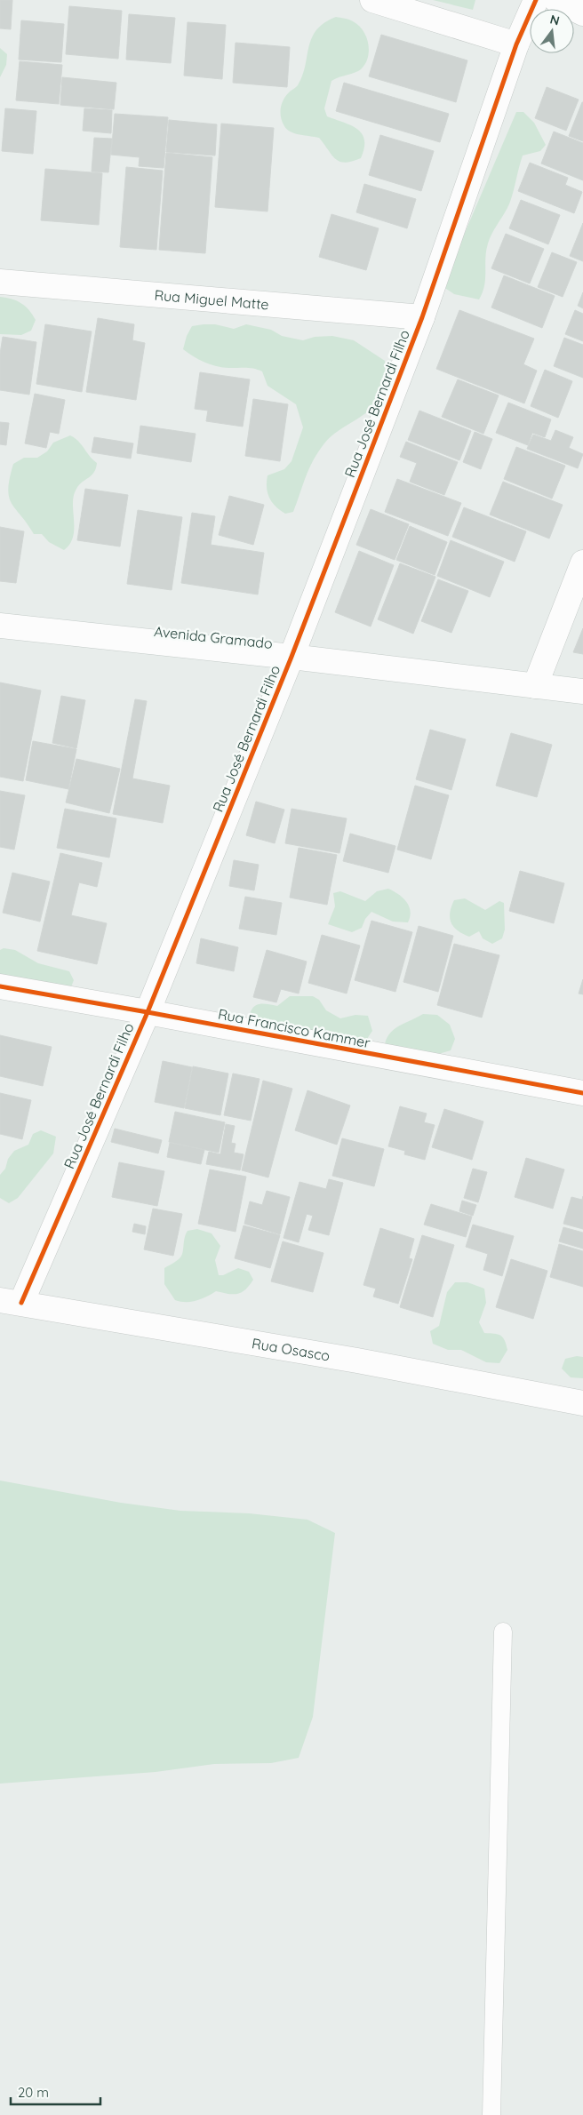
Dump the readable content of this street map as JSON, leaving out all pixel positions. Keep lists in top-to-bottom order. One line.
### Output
{"streets":{"street":["Rua Miguel Matte","Rua José Bernardi Filho","Avenida Gramado","Rua Francisco Kammer","Rua Osasco"]},"crossings":[["Rua Miguel Matte","Rua José Bernardi Filho"],["Rua José Bernardi Filho","Avenida Gramado"],["Rua José Bernardi Filho","Rua Francisco Kammer"],["Rua José Bernardi Filho","Rua Osasco"]],"scale_bar":"20 m","north":"top"}
